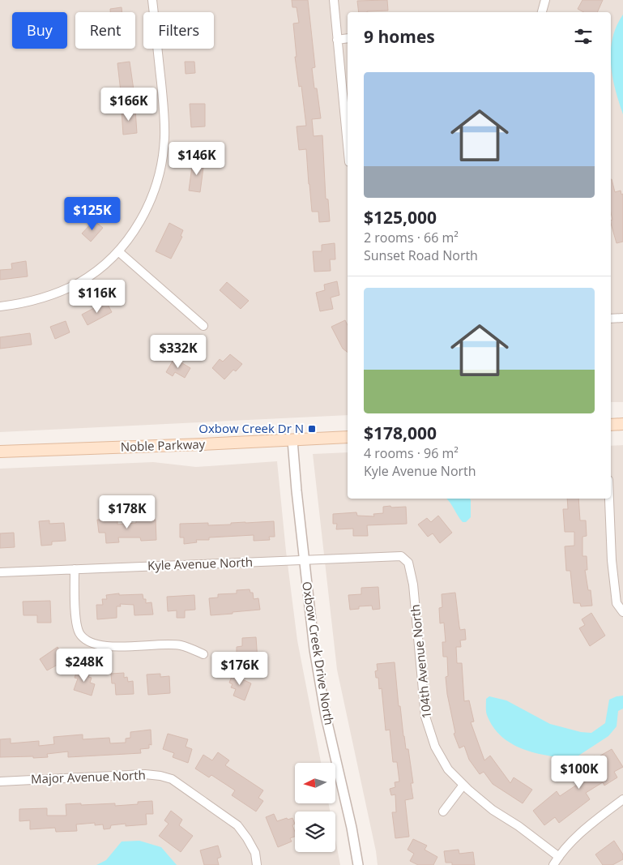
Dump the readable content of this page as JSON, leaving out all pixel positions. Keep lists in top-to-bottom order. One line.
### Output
{"streets":{"main road":["Noble Parkway"],"street":["Kyle Avenue North","Oxbow Creek Drive North","104th Avenue North","Major Avenue North"]},"crossings":[["Noble Parkway","Oxbow Creek Drive North"],["Kyle Avenue North","Oxbow Creek Drive North"],["Kyle Avenue North","104th Avenue North"]],"places":{"transit":["Oxbow Creek Dr N"]},"north":"left","page":{"chip":["Buy","Rent","Filters"],"heading":"9 homes","list":[{"name":"$125,000","note":"2 rooms · 66 m² · Sunset Road North"},{"name":"$178,000","note":"4 rooms · 96 m² · Kyle Avenue North"}],"price":["$166K","$146K","$125K","$116K","$332K","$178K","$248K","$176K","$100K"]}}
